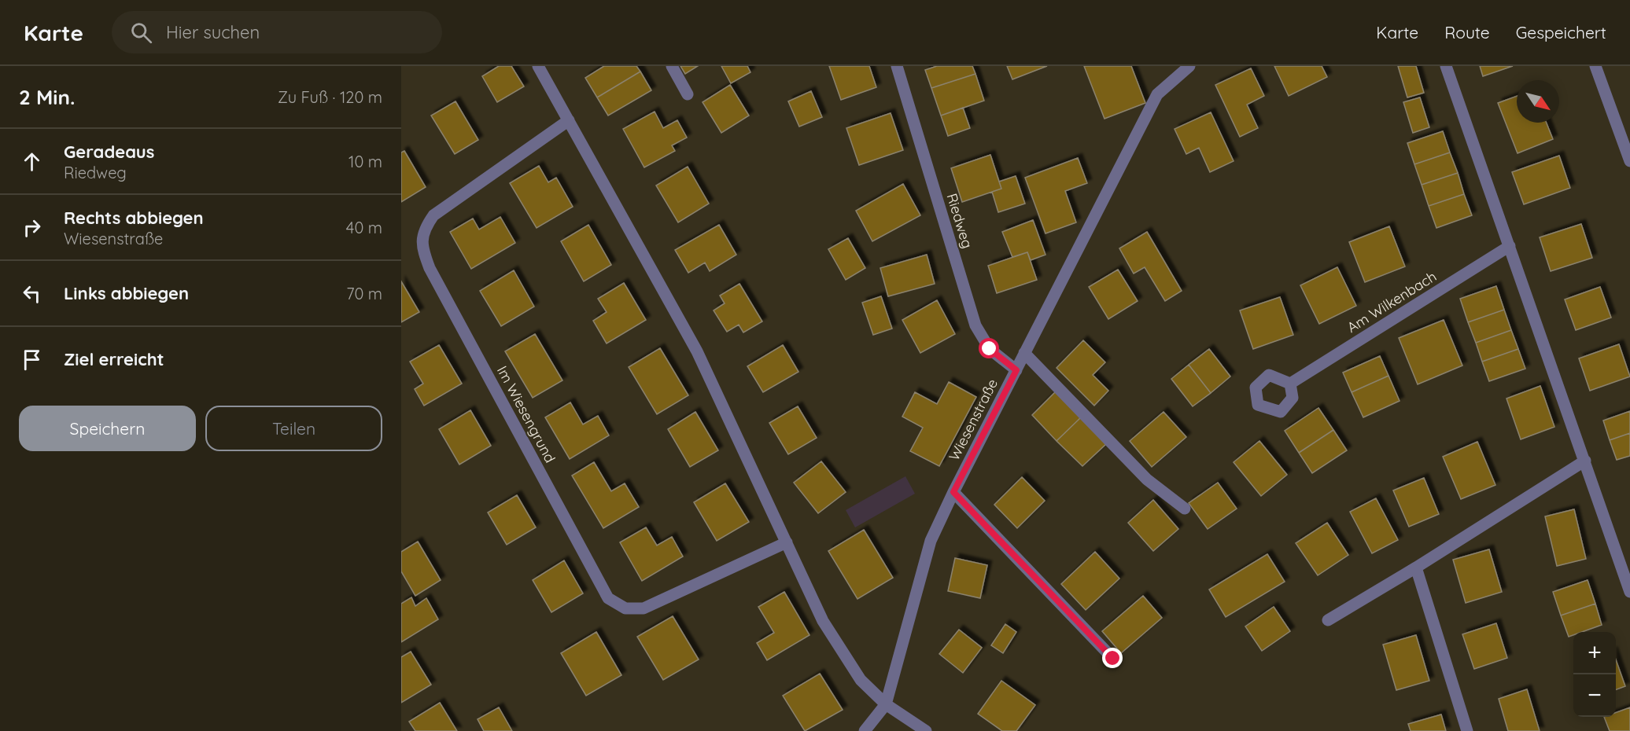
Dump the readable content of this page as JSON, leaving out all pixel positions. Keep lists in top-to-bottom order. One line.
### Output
{"streets":{"street":["Riedweg","Am Wilkenbach","Im Wiesengrund","Wiesenstraße"]},"crossings":[["Riedweg","Wiesenstraße"]],"north":"bottom right","page":{"header":"Karte","search":"Hier suchen","nav":["Karte","Route","Gespeichert"],"heading":["2 Min.","Zu Fuß · 120 m"],"list":[["Geradeaus","Riedweg","10 m"],["Rechts abbiegen","Wiesenstraße","40 m"],["Links abbiegen","70 m"],"Ziel erreicht"],"buttons":["Speichern","Teilen"],"map_buttons":["+","−"]}}
